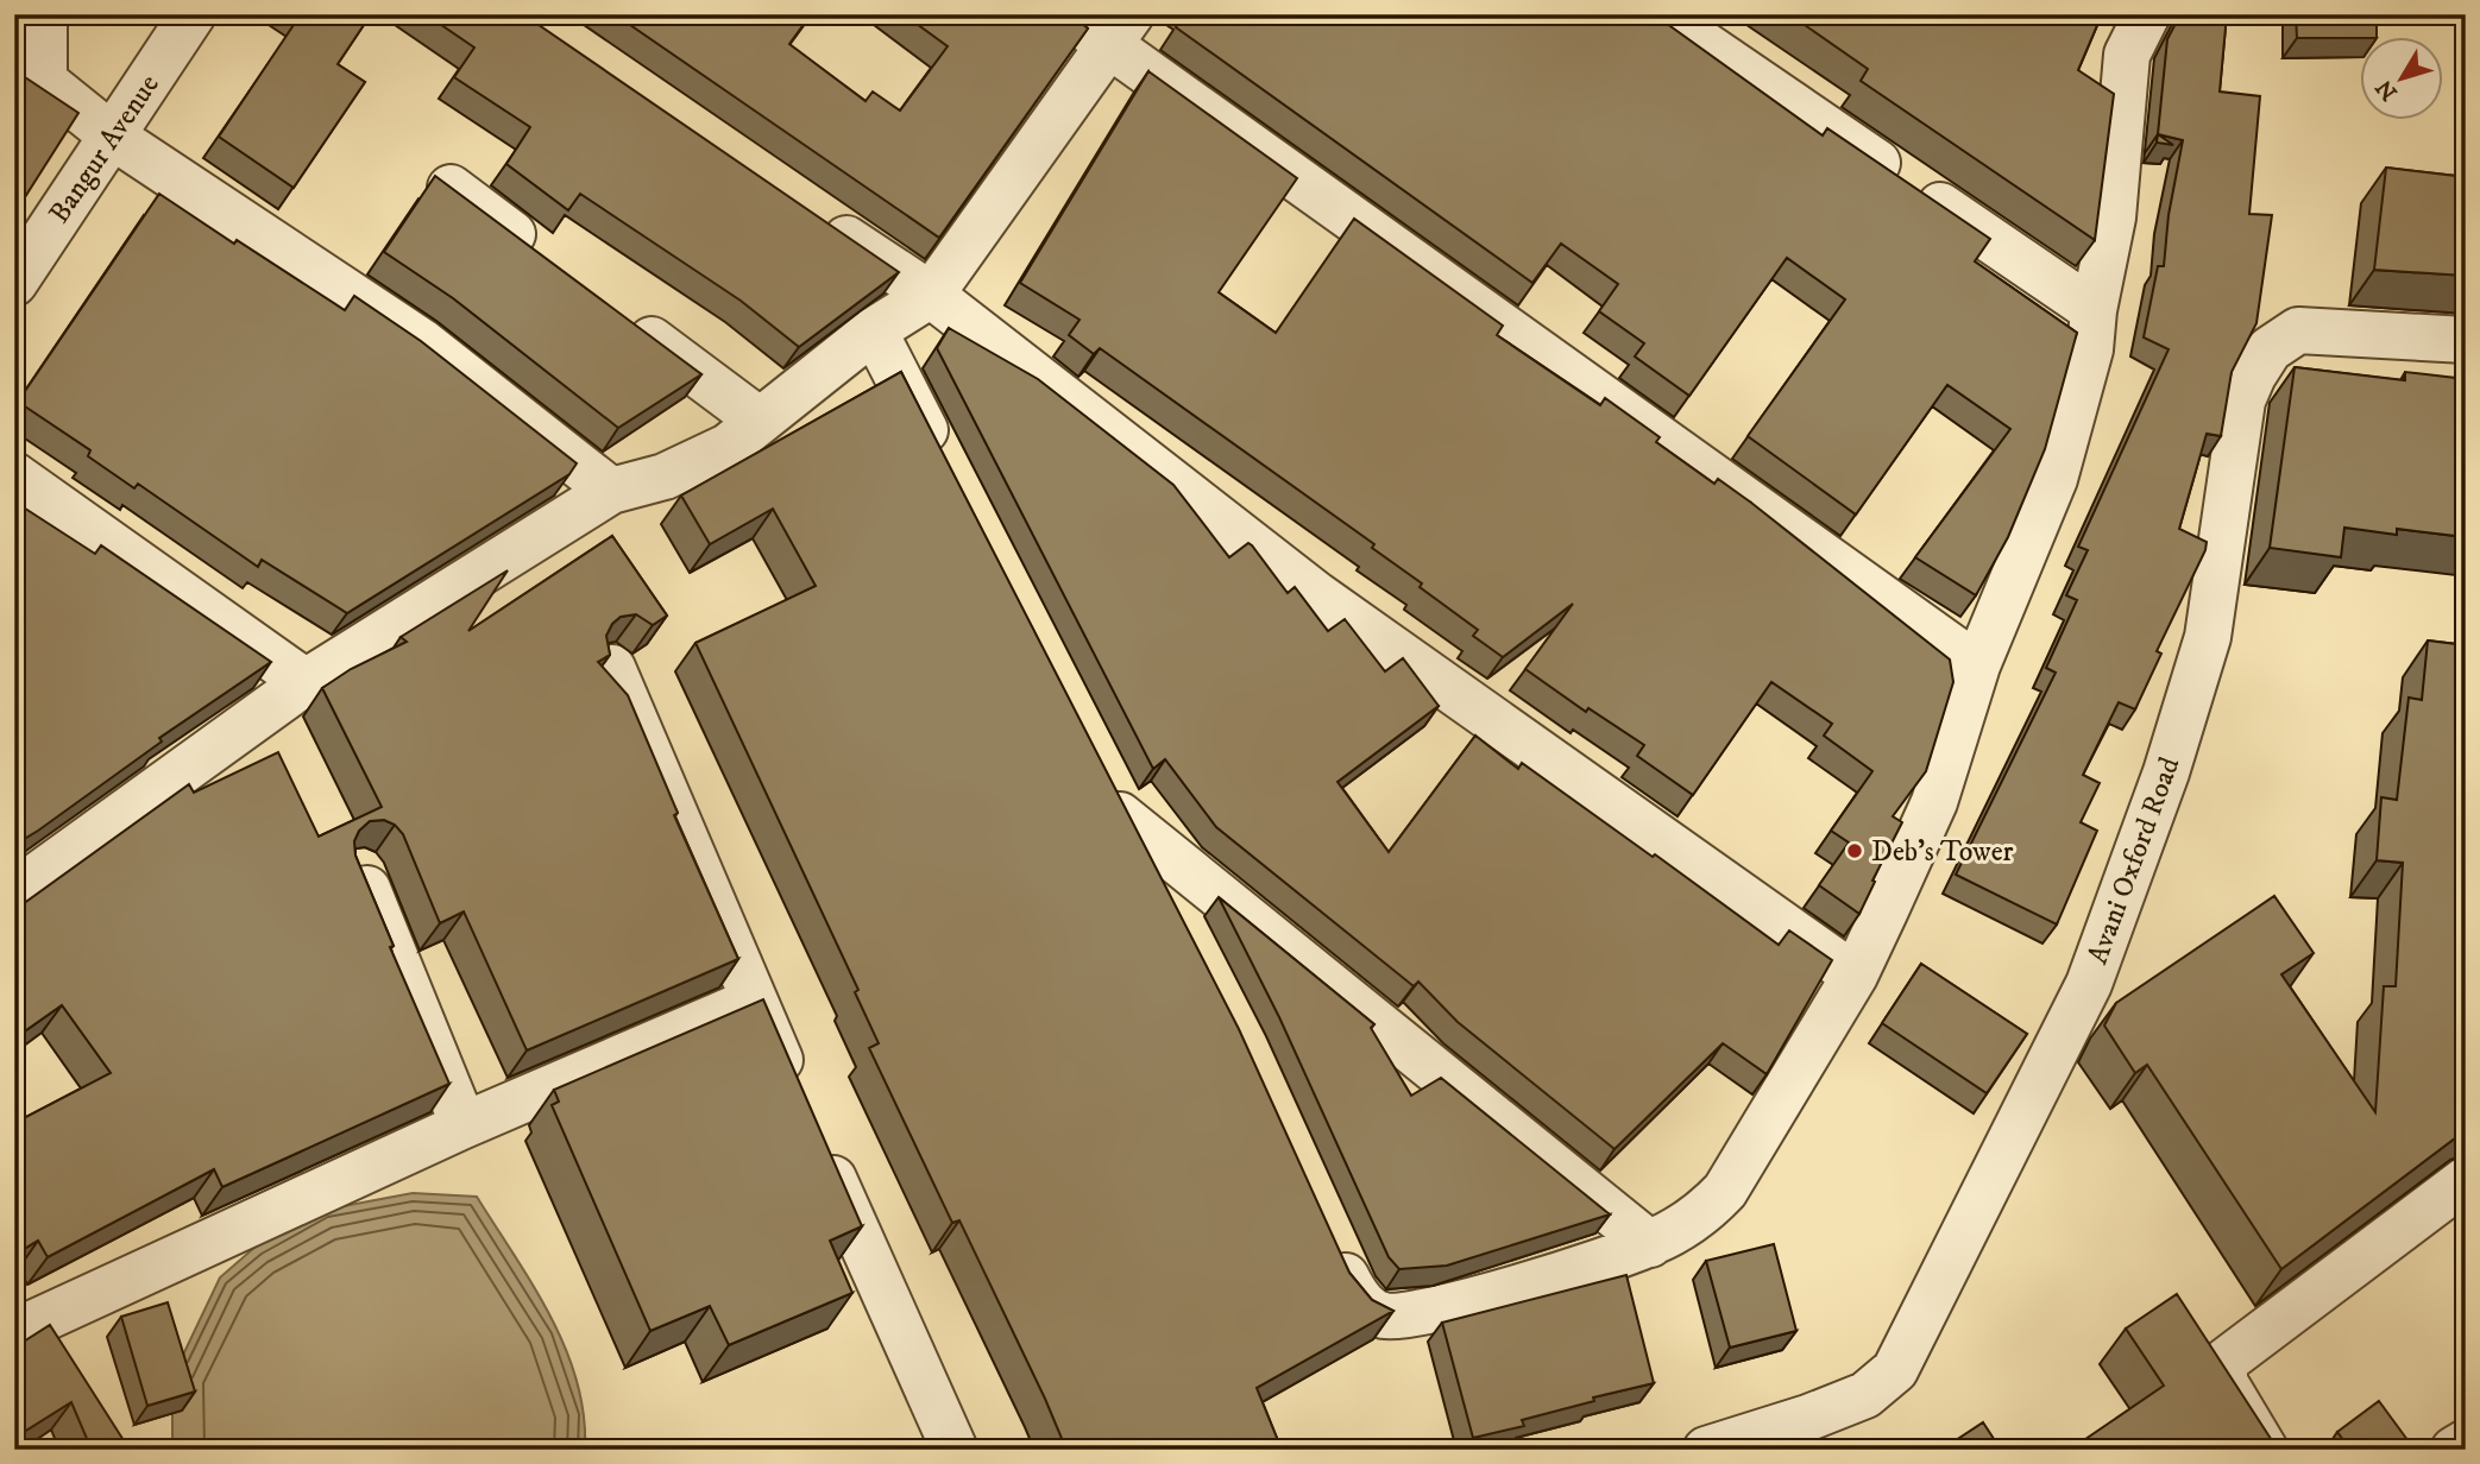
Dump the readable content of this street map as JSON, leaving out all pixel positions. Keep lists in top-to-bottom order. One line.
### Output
{"streets":{"street":["Bangur Avenue","Avani Oxford Road"]},"places":["Deb's Tower"],"north":"bottom left"}
